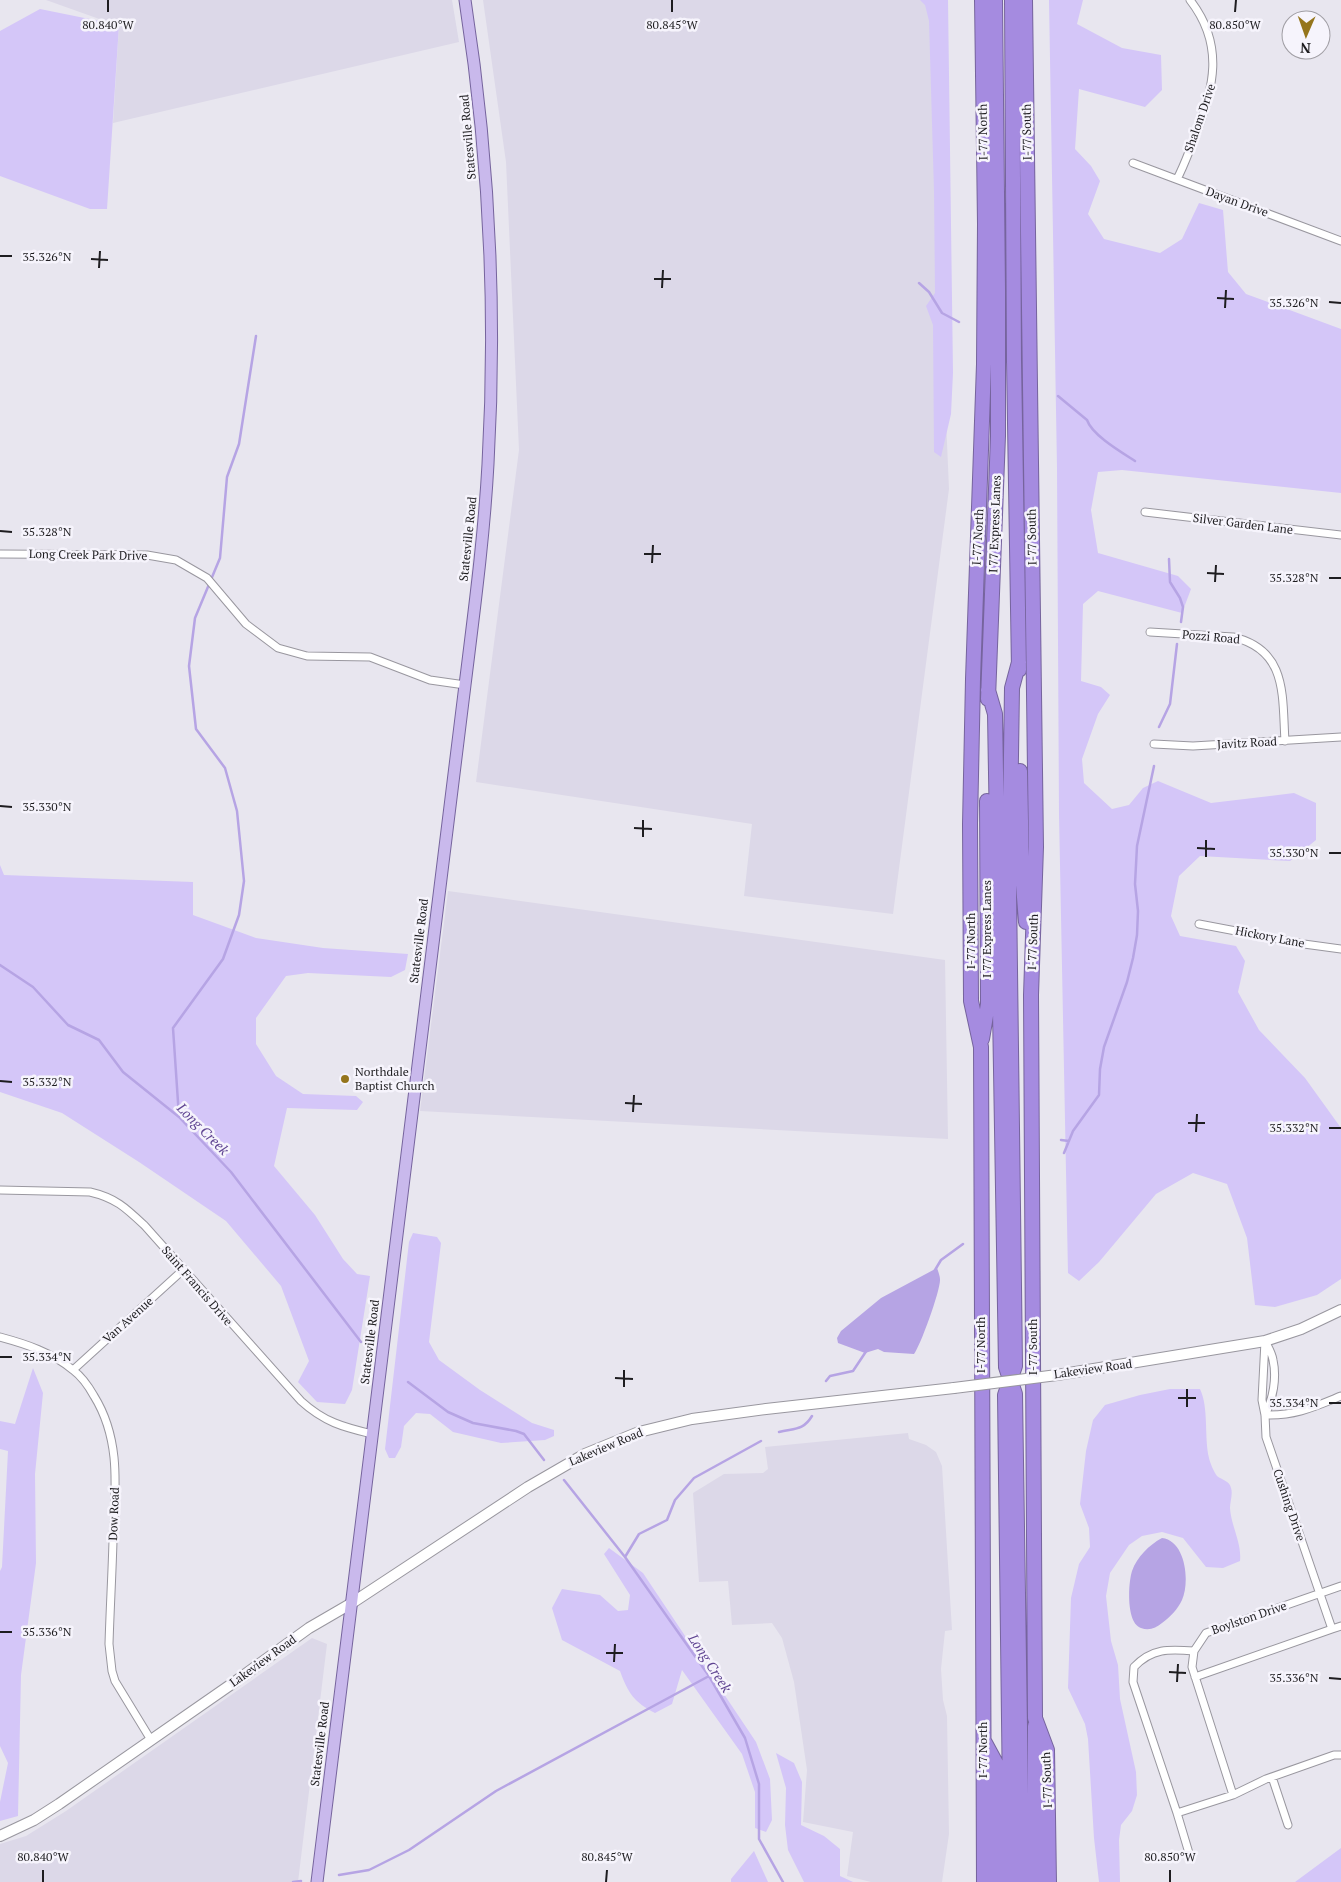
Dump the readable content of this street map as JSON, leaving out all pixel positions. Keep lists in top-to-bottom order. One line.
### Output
{"streets":{"highway":["I-77 North","I-77 South","I 77 Express Lanes"],"main road":["Statesville Road","Lakeview Road"],"street":["Shalom Drive","Dayan Drive","Silver Garden Lane","Long Creek Park Drive","Pozzi Road","Javitz Road","Hickory Lane","Saint Francis Drive","Van Avenue","Cushing Drive","Dow Road","Boylston Drive"]},"crossings":[["Shalom Drive","Dayan Drive"],["I-77 North","I 77 Express Lanes"],["I-77 South","I 77 Express Lanes"],["Statesville Road","Long Creek Park Drive"],["Statesville Road","Saint Francis Drive"],["Statesville Road","Lakeview Road"],["Pozzi Road","Javitz Road"],["Saint Francis Drive","Van Avenue"],["Van Avenue","Dow Road"],["Lakeview Road","Cushing Drive"],["Lakeview Road","Dow Road"],["Cushing Drive","Boylston Drive"]],"water":["Long Creek"],"places":["Northdale Baptist Church"],"north":"bottom","coordinates":["80.840°W","80.845°W","80.850°W","35.326°N","35.328°N","35.330°N","35.332°N","35.334°N","35.336°N"]}
